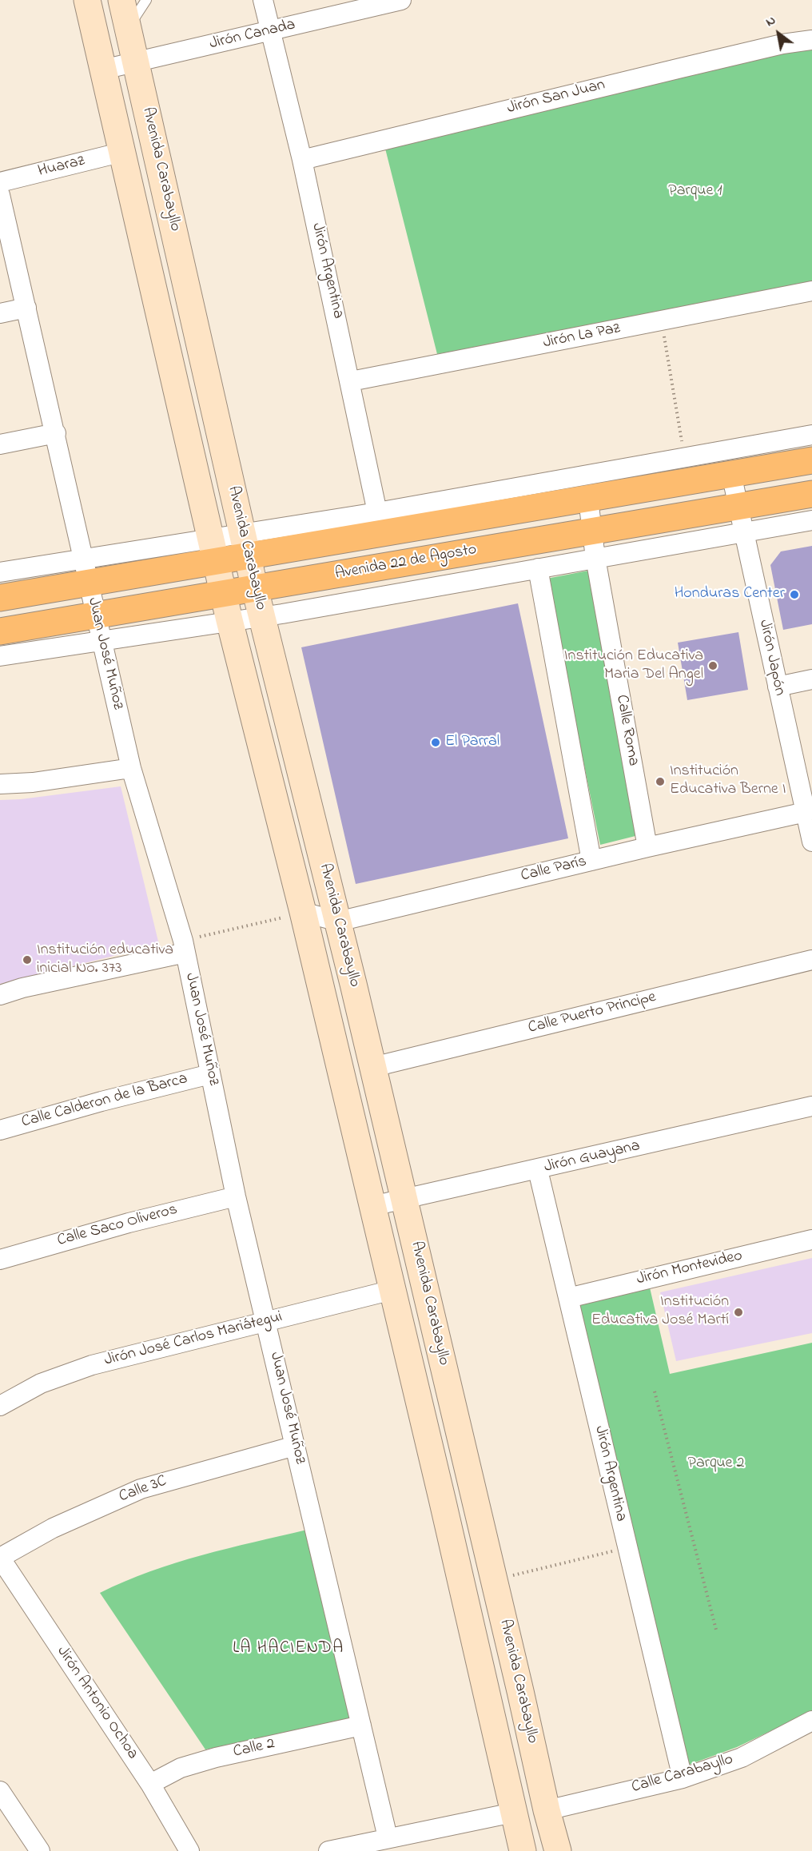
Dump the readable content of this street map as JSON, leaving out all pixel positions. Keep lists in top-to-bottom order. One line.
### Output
{"streets":{"main road":["Avenida Carabayllo","Avenida 22 de Agosto"],"street":["Jirón Canada","Jirón San Juan","Huaraz","Jirón Argentina","Jirón La Paz","Juan José Muñoz","Jirón Japón","Calle Roma","Calle París","Calle Puerto Principe","Calle Calderon de la Barca","Jirón Guayana","Calle Saco Oliveros","Jirón Montevideo","Jirón José Carlos Mariátegui","Calle 3C","Jirón Antonio Ochoa","Calle 2","Calle Carabayllo"]},"crossings":[["Jirón Canada","Avenida Carabayllo"],["Jirón Canada","Jirón Argentina"],["Jirón San Juan","Jirón Argentina"],["Huaraz","Avenida Carabayllo"],["Avenida Carabayllo","Avenida 22 de Agosto"],["Avenida Carabayllo","Calle París"],["Avenida Carabayllo","Calle Puerto Principe"],["Avenida Carabayllo","Jirón Guayana"],["Avenida Carabayllo","Jirón José Carlos Mariátegui"],["Avenida Carabayllo","Calle Carabayllo"],["Jirón Argentina","Jirón La Paz"],["Jirón Argentina","Avenida 22 de Agosto"],["Jirón Argentina","Jirón Guayana"],["Jirón Argentina","Jirón Montevideo"],["Jirón Argentina","Calle Carabayllo"],["Avenida 22 de Agosto","Juan José Muñoz"],["Avenida 22 de Agosto","Jirón Japón"],["Avenida 22 de Agosto","Calle Roma"],["Juan José Muñoz","Calle Calderon de la Barca"],["Juan José Muñoz","Calle Saco Oliveros"],["Juan José Muñoz","Jirón José Carlos Mariátegui"],["Juan José Muñoz","Calle 3C"],["Juan José Muñoz","Calle 2"],["Jirón Japón","Calle París"],["Calle Roma","Calle París"],["Calle 3C","Jirón Antonio Ochoa"],["Jirón Antonio Ochoa","Calle 2"]],"districts":["LA HACIENDA"],"parks":["Parque 1","Parque 2"],"places":["Honduras Center","Institución Educativa Maria Del Angel","El Parral","Institución Educativa Berne I","Institución educativa inicial No. 373","Institución Educativa José Martí"],"north":"top left"}
